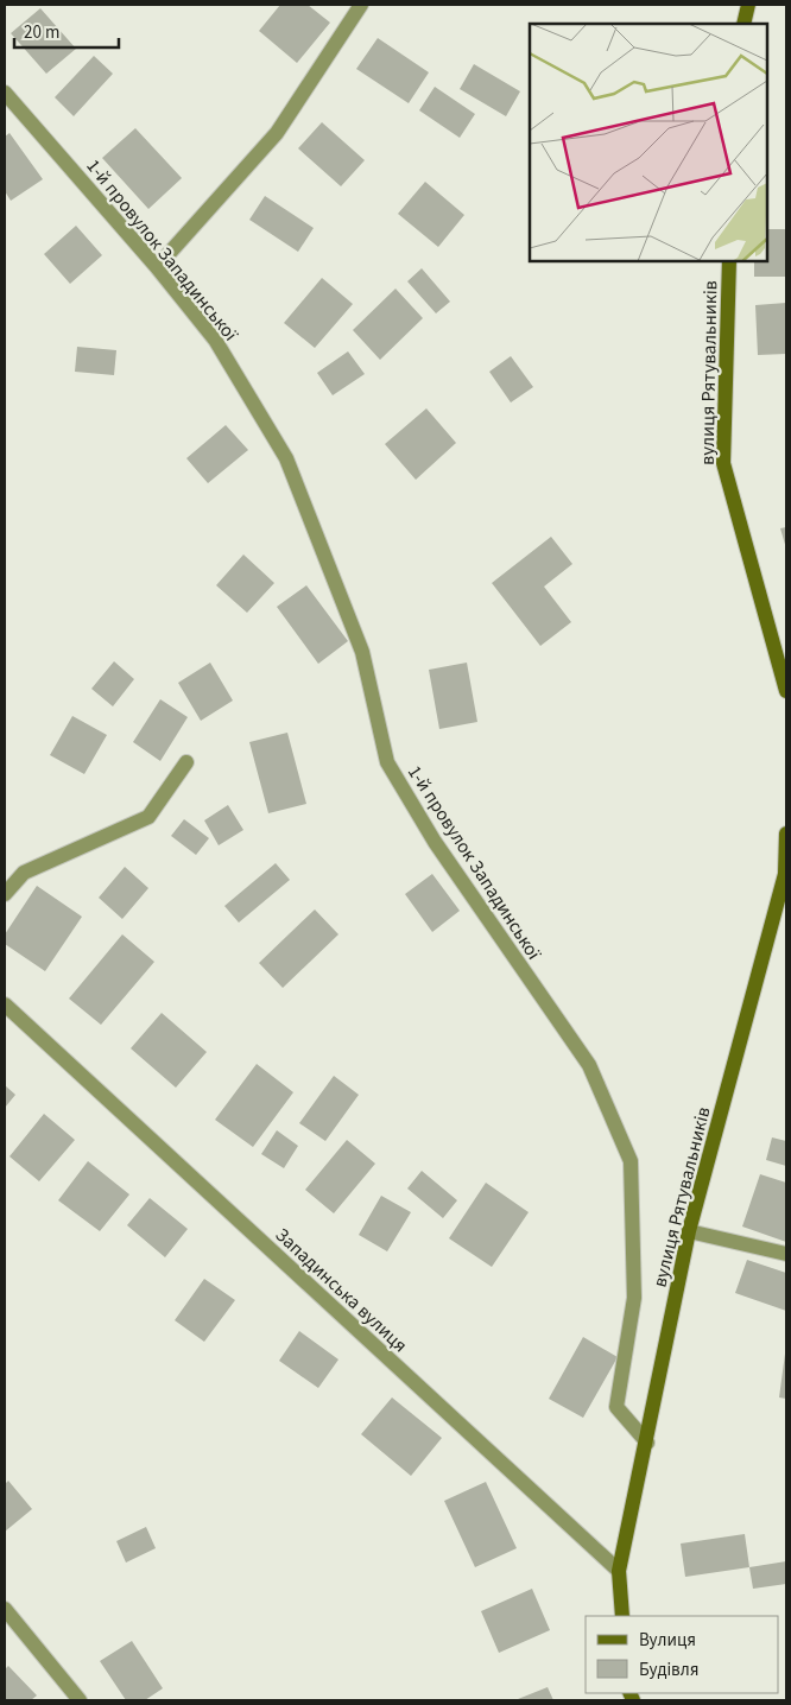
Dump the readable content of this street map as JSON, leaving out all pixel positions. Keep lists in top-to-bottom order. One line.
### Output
{"streets":{"main road":["вулиця Рятувальників"],"street":["1-й провулок Западинської","Западинська вулиця"]},"crossings":[["1-й провулок Западинської","вулиця Рятувальників"],["вулиця Рятувальників","Западинська вулиця"]],"legend":["Вулиця","Будівля"],"scale_bar":"20 m"}
